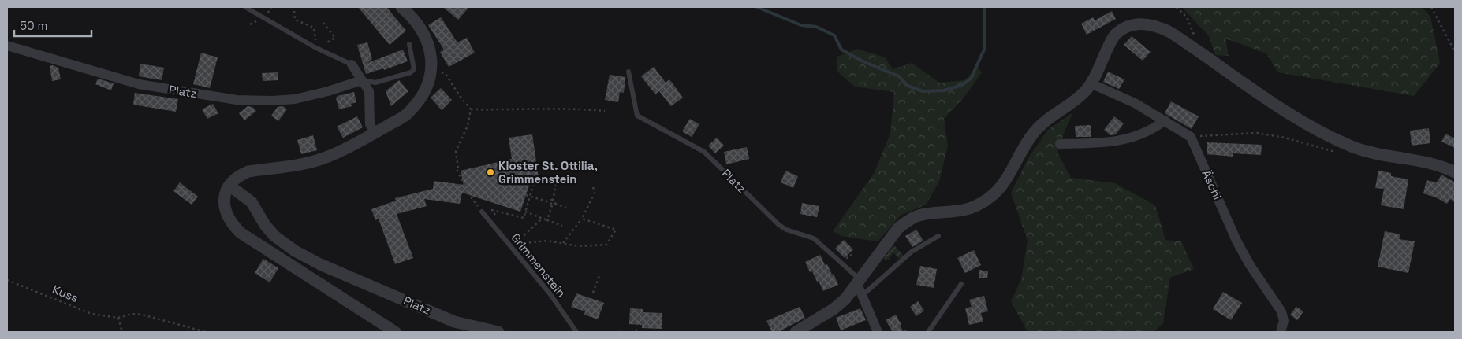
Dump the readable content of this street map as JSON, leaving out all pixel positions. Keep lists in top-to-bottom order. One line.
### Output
{"streets":{"street":["Platz","Äschi"],"lane":["Grimmenstein"],"path":["Kuss"]},"places":["Kloster St. Ottilia, Grimmenstein"],"scale_bar":"50 m"}
